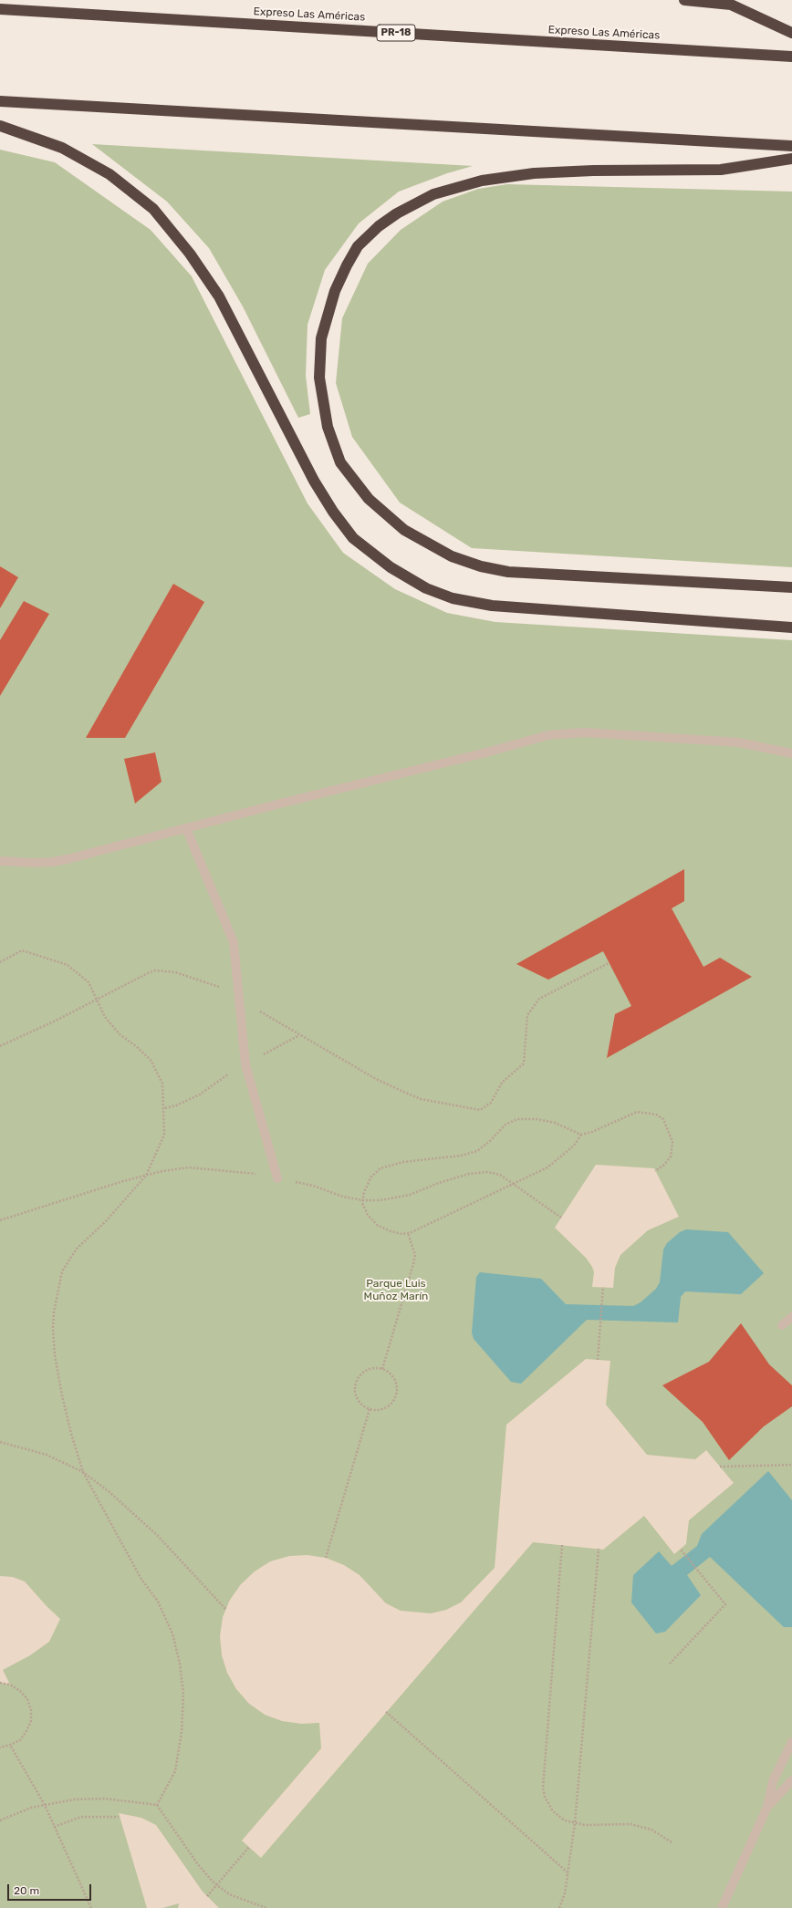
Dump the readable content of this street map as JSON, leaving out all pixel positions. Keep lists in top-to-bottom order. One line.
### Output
{"streets":{"highway":["Expreso Las Américas","PR-18"]},"parks":["Parque Luis Muñoz Marín"],"scale_bar":"20 m"}
